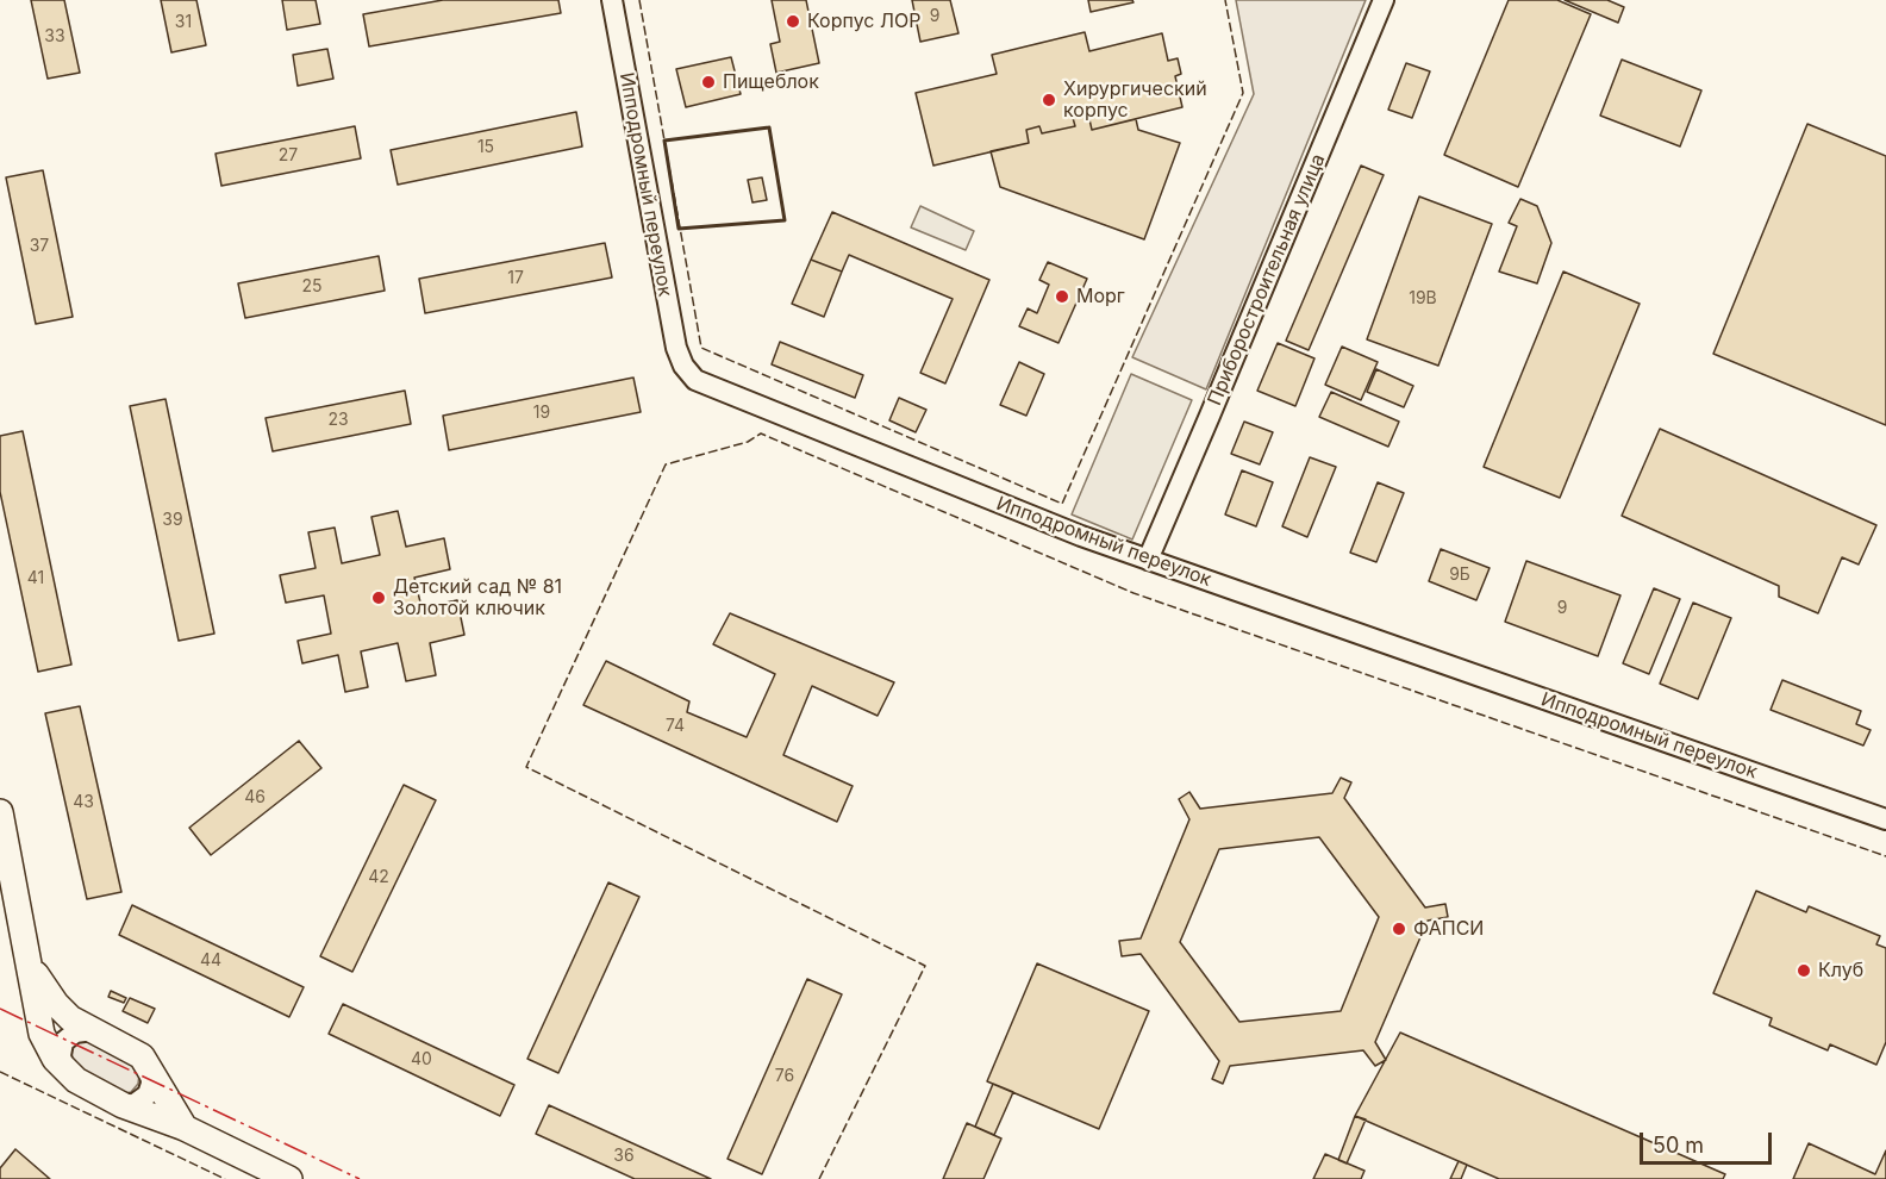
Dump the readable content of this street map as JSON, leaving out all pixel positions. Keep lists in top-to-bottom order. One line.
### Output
{"streets":{"street":["Ипподромный переулок","Приборостроительная улица"]},"crossings":[["Ипподромный переулок","Приборостроительная улица"]],"places":["Корпус ЛОР","Пищеблок","Хирургический корпус","Морг","Детский сад № 81 Золотой ключик","ФАПСИ","Клуб"],"house_numbers":["9","31","33","15","27","37","17","25","19В","19","23","39","9Б","41","9","74","46","43","42","44","40","76","36"],"scale_bar":"50 m"}
